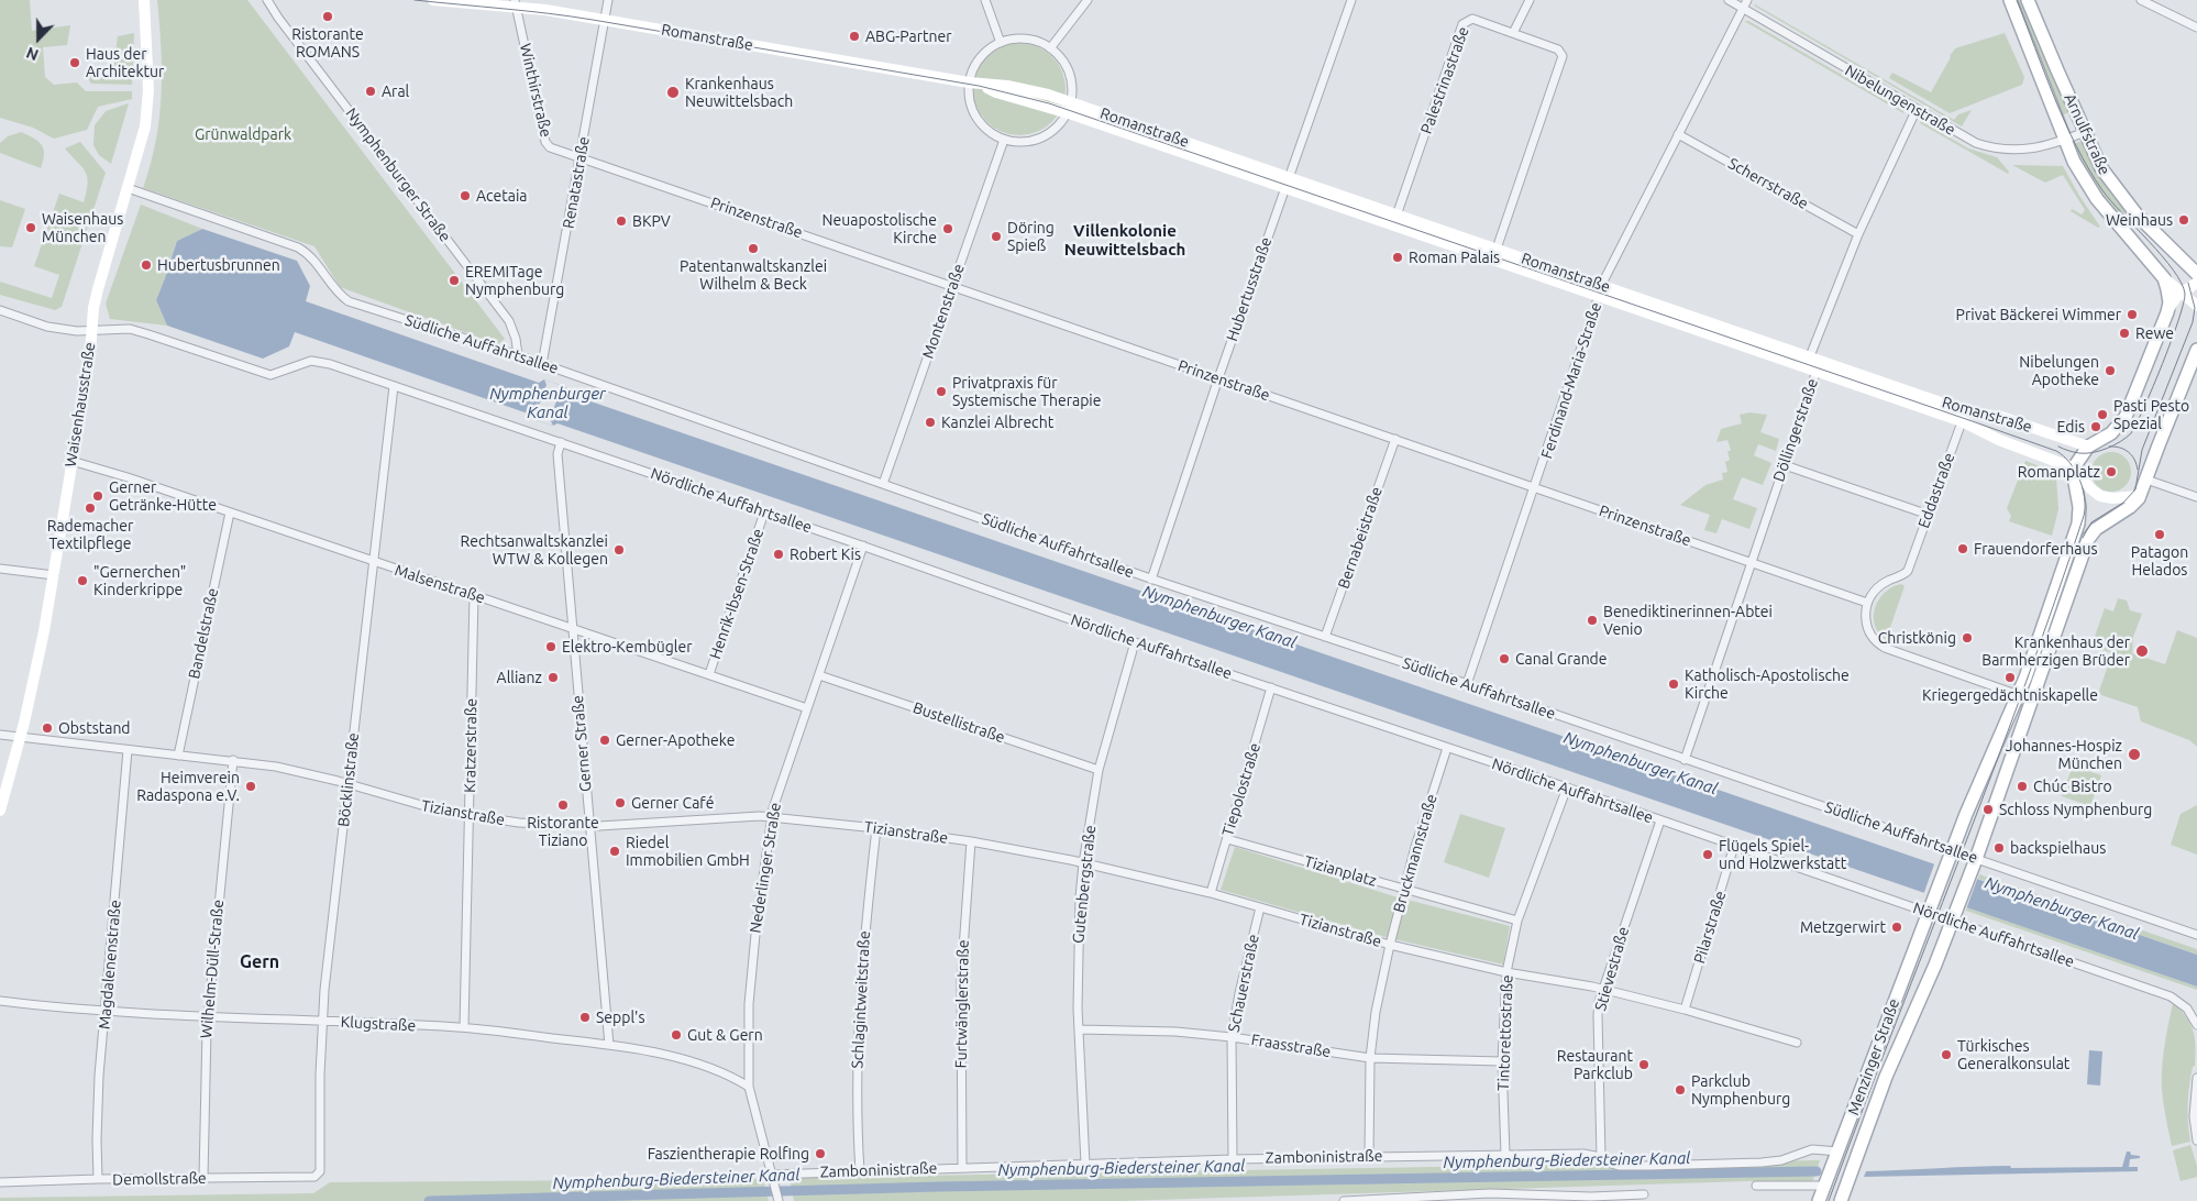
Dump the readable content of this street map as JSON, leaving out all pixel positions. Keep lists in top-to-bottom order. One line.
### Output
{"streets":{"main road":["Romanstraße","Arnulfstraße","Waisenhausstraße","Menzinger Straße"],"street":["Palestrinastraße","Winthirstraße","Nibelungenstraße","Nymphenburger Straße","Renatastraße","Scherrstraße","Prinzenstraße","Hubertusstraße","Montenstraße","Südliche Auffahrtsallee","Ferdinand-Maria-Straße","Döllingerstraße","Eddastraße","Nördliche Auffahrtsallee","Bernabeistraße","Malsenstraße","Henrik-Ibsen-Straße","Bandelstraße","Bustellistraße","Gerner Straße","Kratzerstraße","Böcklinstraße","Tiepolostraße","Tizianstraße","Bruckmannstraße","Nederlinger Straße","Tizianplatz","Gutenbergstraße","Pilarstraße","Magdalenenstraße","Wilhelm-Düll-Straße","Stievestraße","Schauerstraße","Schlagintweitstraße","Furtwänglerstraße","Klugstraße","Tintorettostraße","Fraasstraße","Zamboninistraße","Demollstraße"]},"crossings":[["Romanstraße","Palestrinastraße"],["Romanstraße","Winthirstraße"],["Romanstraße","Renatastraße"],["Romanstraße","Hubertusstraße"],["Romanstraße","Ferdinand-Maria-Straße"],["Romanstraße","Döllingerstraße"],["Romanstraße","Eddastraße"],["Romanstraße","Menzinger Straße"],["Winthirstraße","Renatastraße"],["Winthirstraße","Prinzenstraße"],["Nibelungenstraße","Arnulfstraße"],["Nibelungenstraße","Ferdinand-Maria-Straße"],["Nibelungenstraße","Döllingerstraße"],["Nymphenburger Straße","Südliche Auffahrtsallee"],["Renatastraße","Prinzenstraße"],["Renatastraße","Südliche Auffahrtsallee"],["Scherrstraße","Ferdinand-Maria-Straße"],["Scherrstraße","Döllingerstraße"],["Prinzenstraße","Hubertusstraße"],["Prinzenstraße","Montenstraße"],["Prinzenstraße","Ferdinand-Maria-Straße"],["Prinzenstraße","Döllingerstraße"],["Prinzenstraße","Eddastraße"],["Prinzenstraße","Bernabeistraße"],["Hubertusstraße","Südliche Auffahrtsallee"],["Montenstraße","Südliche Auffahrtsallee"],["Südliche Auffahrtsallee","Ferdinand-Maria-Straße"],["Südliche Auffahrtsallee","Waisenhausstraße"],["Südliche Auffahrtsallee","Döllingerstraße"],["Südliche Auffahrtsallee","Bernabeistraße"],["Südliche Auffahrtsallee","Menzinger Straße"],["Waisenhausstraße","Nördliche Auffahrtsallee"],["Waisenhausstraße","Malsenstraße"],["Waisenhausstraße","Tizianstraße"],["Nördliche Auffahrtsallee","Henrik-Ibsen-Straße"],["Nördliche Auffahrtsallee","Gerner Straße"],["Nördliche Auffahrtsallee","Böcklinstraße"],["Nördliche Auffahrtsallee","Tiepolostraße"],["Nördliche Auffahrtsallee","Bruckmannstraße"],["Nördliche Auffahrtsallee","Nederlinger Straße"],["Nördliche Auffahrtsallee","Gutenbergstraße"],["Nördliche Auffahrtsallee","Pilarstraße"],["Nördliche Auffahrtsallee","Stievestraße"],["Nördliche Auffahrtsallee","Tintorettostraße"],["Nördliche Auffahrtsallee","Menzinger Straße"],["Malsenstraße","Henrik-Ibsen-Straße"],["Malsenstraße","Bandelstraße"],["Malsenstraße","Gerner Straße"],["Malsenstraße","Kratzerstraße"],["Malsenstraße","Böcklinstraße"],["Malsenstraße","Nederlinger Straße"],["Bandelstraße","Tizianstraße"],["Bustellistraße","Nederlinger Straße"],["Bustellistraße","Gutenbergstraße"],["Gerner Straße","Tizianstraße"],["Gerner Straße","Klugstraße"],["Kratzerstraße","Tizianstraße"],["Kratzerstraße","Klugstraße"],["Böcklinstraße","Tizianstraße"],["Böcklinstraße","Klugstraße"],["Böcklinstraße","Demollstraße"],["Tiepolostraße","Tizianstraße"],["Tiepolostraße","Tizianplatz"],["Tizianstraße","Bruckmannstraße"],["Tizianstraße","Nederlinger Straße"],["Tizianstraße","Gutenbergstraße"],["Tizianstraße","Pilarstraße"],["Tizianstraße","Magdalenenstraße"],["Tizianstraße","Wilhelm-Düll-Straße"],["Tizianstraße","Stievestraße"],["Tizianstraße","Schauerstraße"],["Tizianstraße","Schlagintweitstraße"],["Tizianstraße","Furtwänglerstraße"],["Tizianstraße","Tintorettostraße"],["Bruckmannstraße","Tizianplatz"],["Bruckmannstraße","Fraasstraße"],["Bruckmannstraße","Zamboninistraße"],["Nederlinger Straße","Klugstraße"],["Nederlinger Straße","Zamboninistraße"],["Tizianplatz","Tintorettostraße"],["Gutenbergstraße","Fraasstraße"],["Gutenbergstraße","Zamboninistraße"],["Magdalenenstraße","Klugstraße"],["Magdalenenstraße","Demollstraße"],["Wilhelm-Düll-Straße","Klugstraße"],["Wilhelm-Düll-Straße","Demollstraße"],["Stievestraße","Zamboninistraße"],["Schauerstraße","Fraasstraße"],["Schauerstraße","Zamboninistraße"],["Schlagintweitstraße","Zamboninistraße"],["Furtwänglerstraße","Zamboninistraße"],["Tintorettostraße","Fraasstraße"],["Tintorettostraße","Zamboninistraße"],["Menzinger Straße","Zamboninistraße"]],"districts":["Villenkolonie Neuwittelsbach","Gern"],"water":["Nymphenburger Kanal","Nymphenburg-Biedersteiner Kanal"],"parks":["Grünwaldpark"],"places":["Ristorante ROMANS","ABG-Partner","Haus der Architektur","Aral","Krankenhaus Neuwittelsbach","Acetaia","Weinhaus","BKPV","Waisenhaus München","Neuapostolische Kirche","Döring Spieß","Patentanwaltskanzlei Wilhelm & Beck","Roman Palais","Hubertusbrunnen","EREMITage Nymphenburg","Privat Bäckerei Wimmer","Rewe","Nibelungen Apotheke","Privatpraxis für Systemische Therapie","Pasti Pesto Spezial","Kanzlei Albrecht","Edis","Romanplatz","Gerner Getränke-Hütte","Rademacher Textilpflege","Patagon Helados","Frauendorferhaus","Rechtsanwaltskanzlei WTW & Kollegen","Robert Kis","\"Gernerchen\" Kinderkrippe","Benediktinerinnen-Abtei Venio","Christkönig","Elektro-Kembügler","Krankenhaus der Barmherzigen Brüder","Canal Grande","Allianz","Kriegergedächtniskapelle","Katholisch-Apostolische Kirche","Obststand","Gerner-Apotheke","Johannes-Hospiz München","Heimverein Radaspona e.V.","Chúc Bistro","Gerner Café","Ristorante Tiziano","Schloss Nymphenburg","backspielhaus","Riedel Immobilien GmbH","Flügels Spiel- und Holzwerkstatt","Metzgerwirt","Seppl's","Gut & Gern","Türkisches Generalkonsulat","Restaurant Parkclub","Parkclub Nymphenburg","Faszientherapie Rolfing"],"north":"bottom"}
